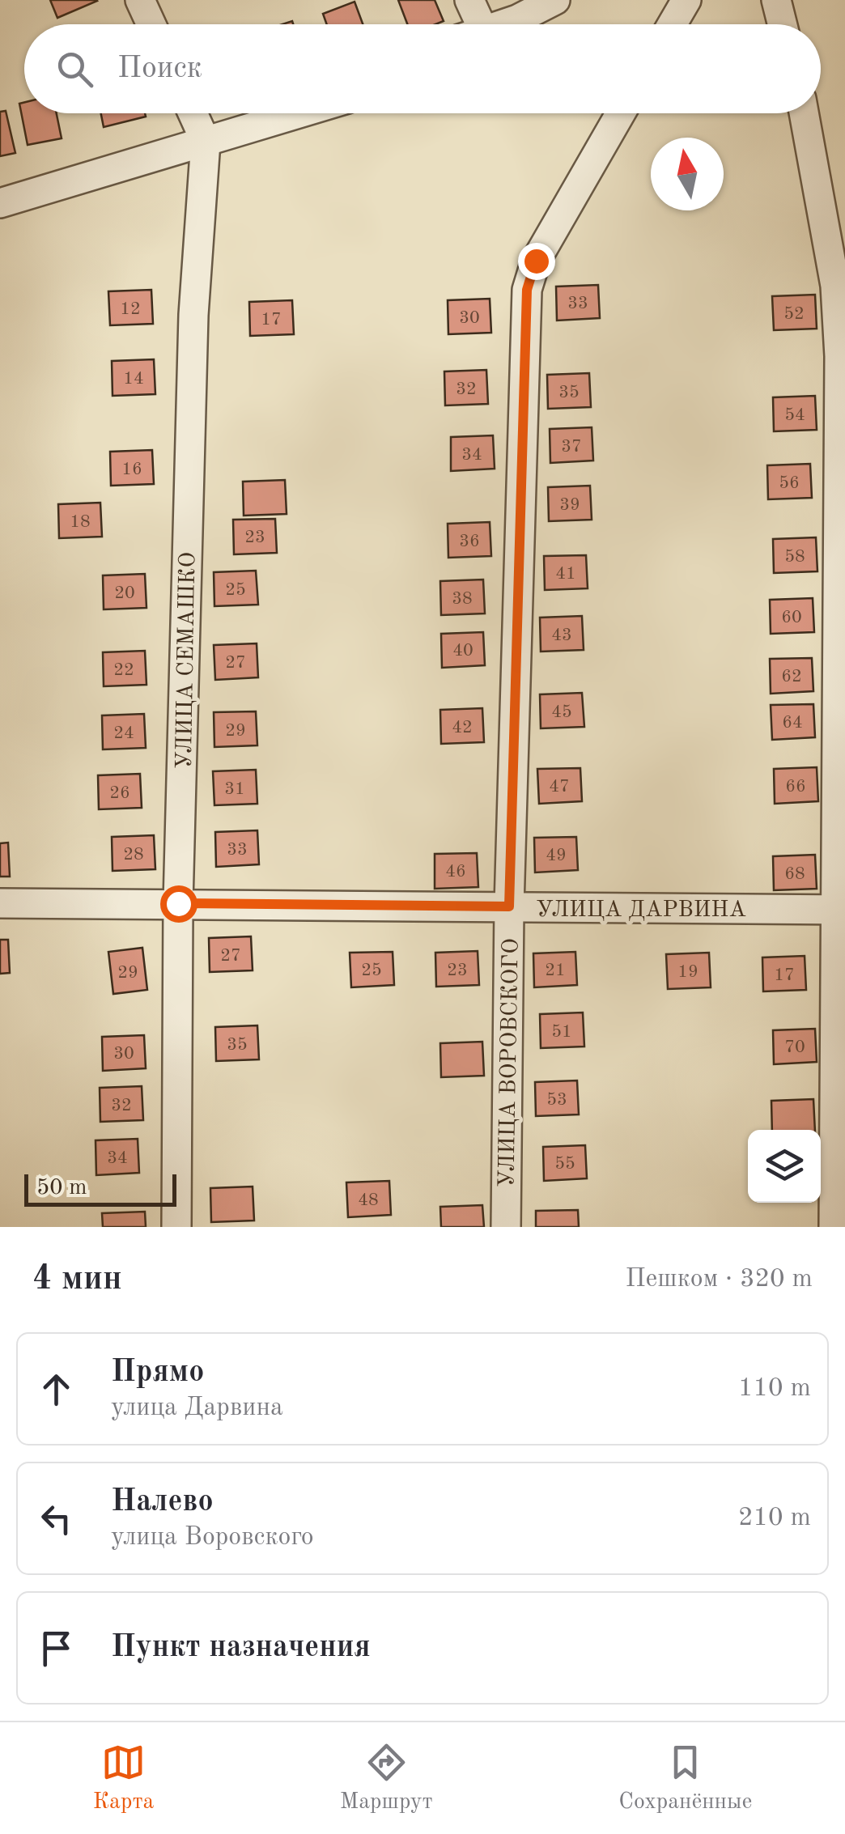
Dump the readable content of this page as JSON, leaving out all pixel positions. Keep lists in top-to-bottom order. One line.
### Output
{"streets":{"street":["УЛИЦА СЕМАШКО","УЛИЦА ДАРВИНА","УЛИЦА ВОРОВСКОГО"]},"crossings":[["УЛИЦА СЕМАШКО","УЛИЦА ДАРВИНА"],["УЛИЦА ДАРВИНА","УЛИЦА ВОРОВСКОГО"]],"house_numbers":["33","12","52","30","17","14","32","35","54","37","34","16","56","39","18","23","36","58","41","25","20","38","60","43","40","27","22","62","45","64","42","29","24","47","66","31","26","33","28","49","46","68","27","25","23","21","19","29","17","51","35","70","30","53","32","34","55","48"],"scale_bar":"50 m","north":"top","page":{"search":"Поиск","scale":"50 m","heading":["4 мин","Пешком · 320 m"],"list":[["Прямо","улица Дарвина","110 m"],["Налево","улица Воровского","210 m"],"Пункт назначения"],"nav":["Карта","Маршрут","Сохранённые"]}}
